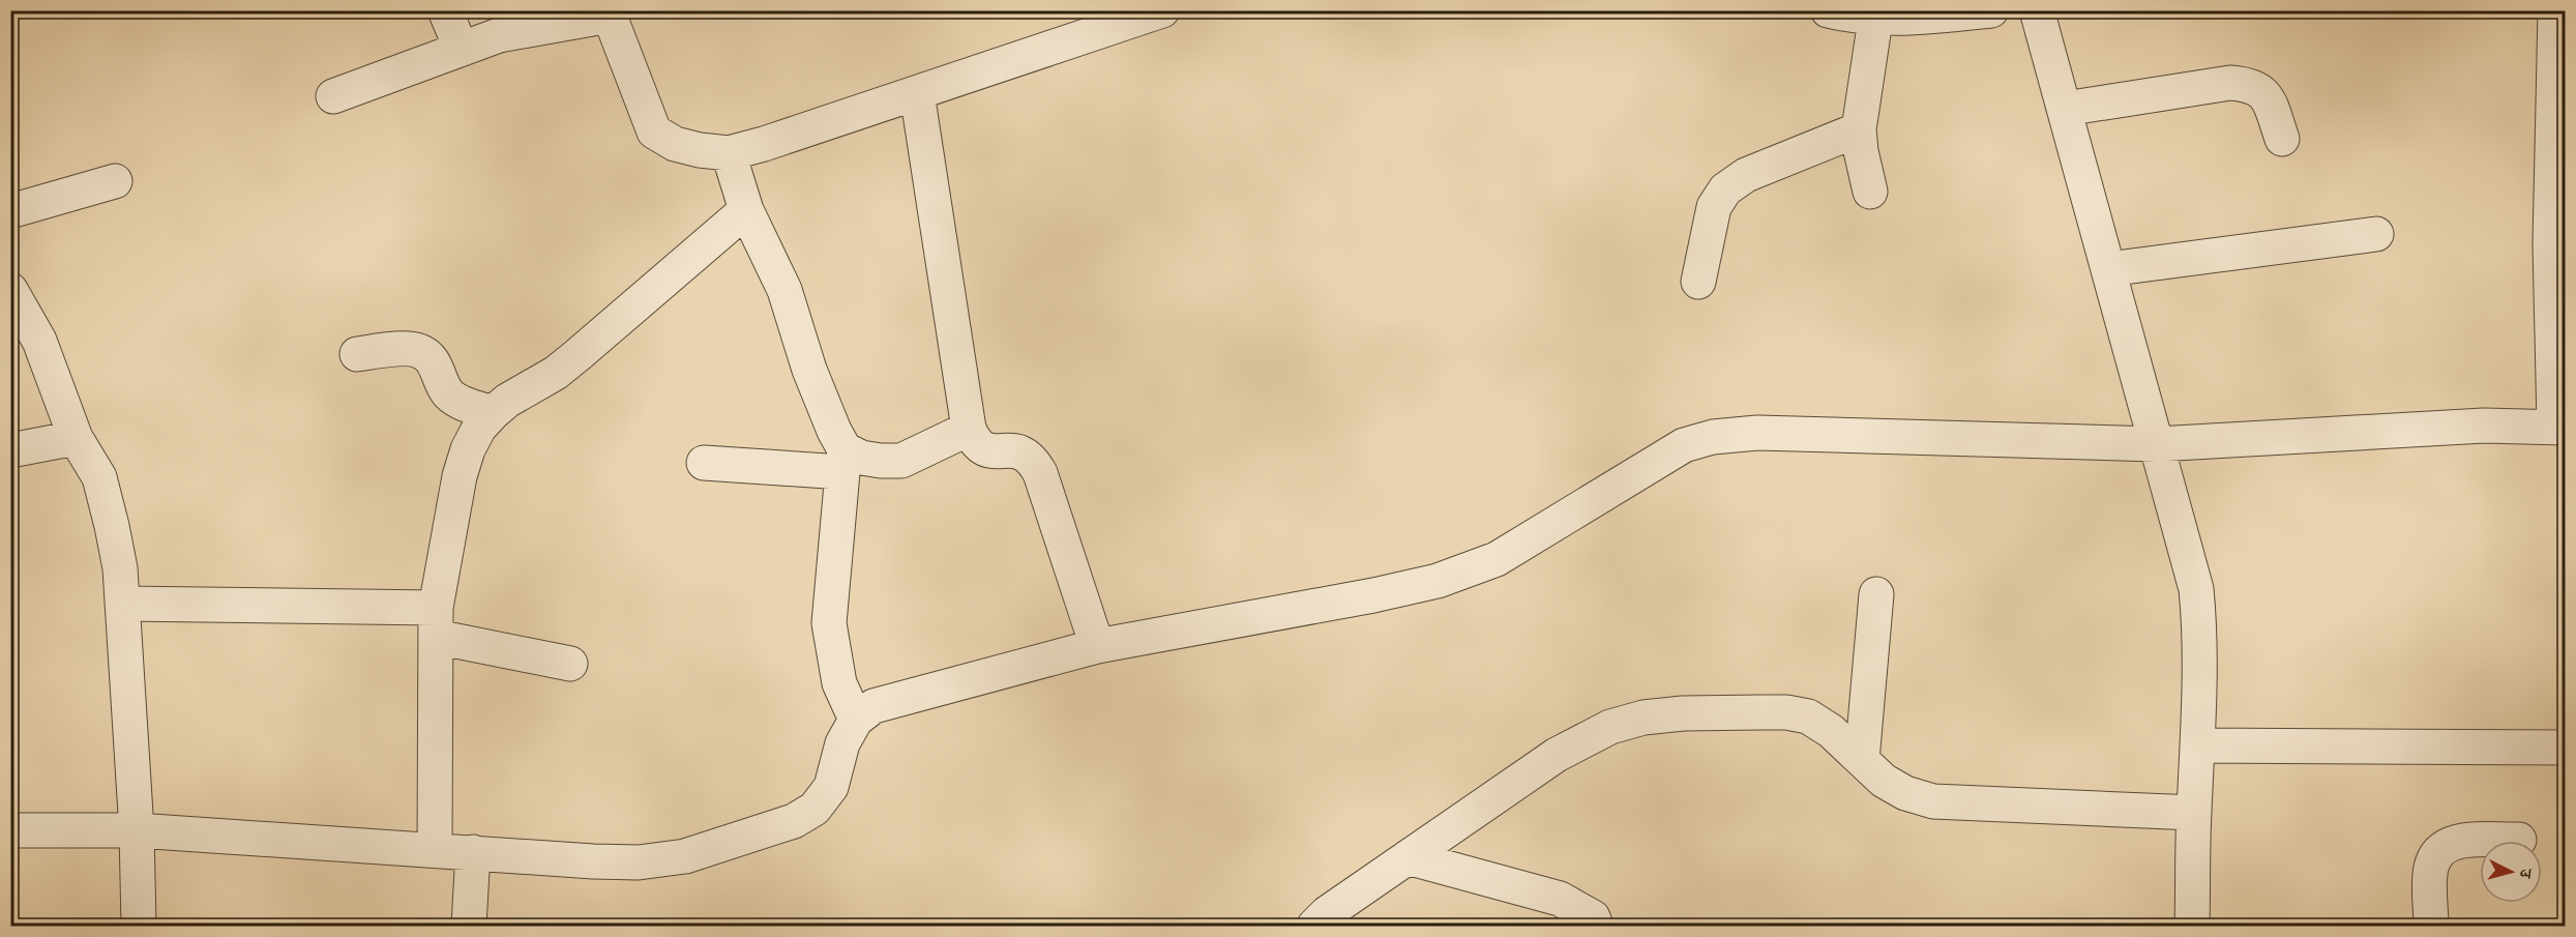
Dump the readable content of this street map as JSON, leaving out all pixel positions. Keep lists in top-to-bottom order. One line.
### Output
{"north":"right"}
